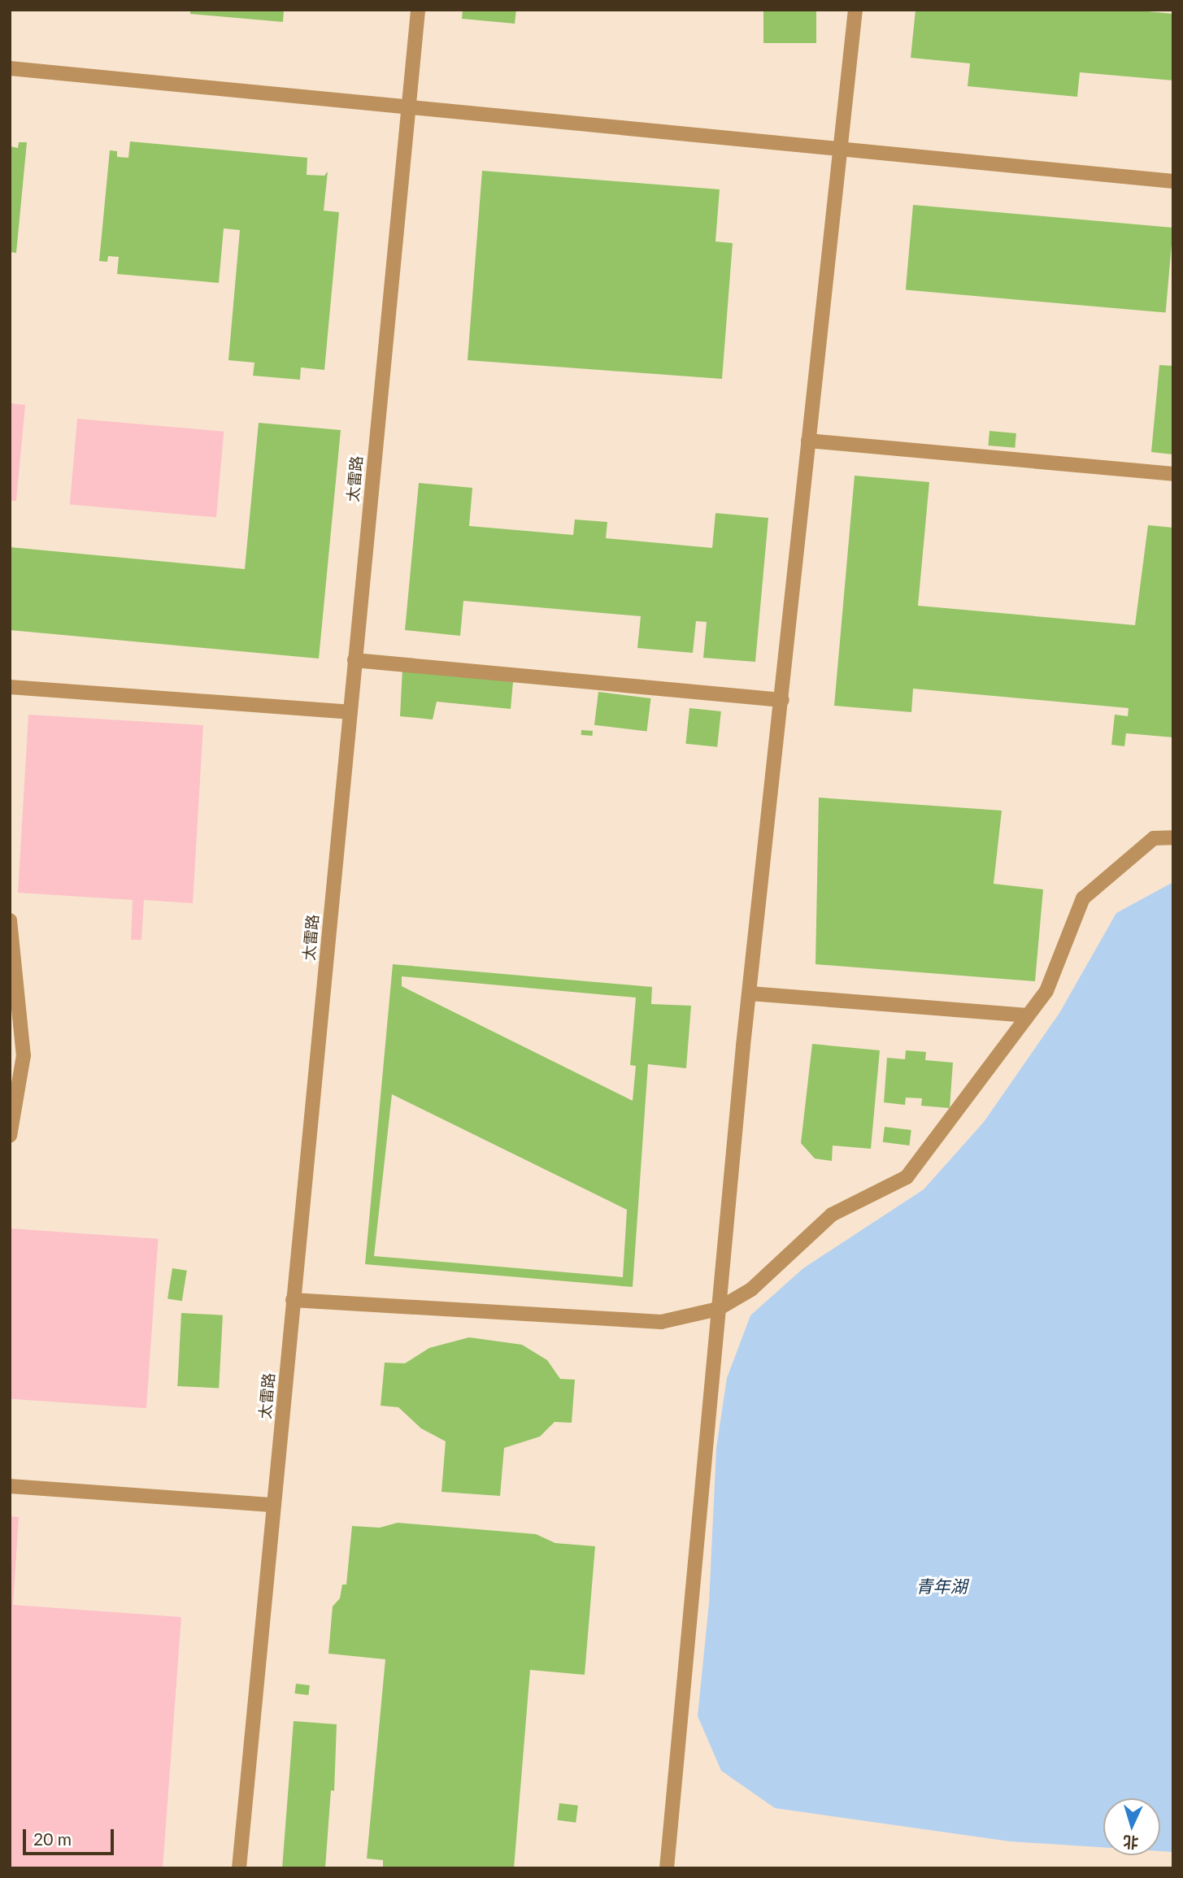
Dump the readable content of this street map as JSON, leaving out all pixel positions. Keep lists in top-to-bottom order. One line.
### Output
{"streets":{"street":["太雷路"]},"water":["青年湖"],"scale_bar":"20 m","north":"bottom"}
